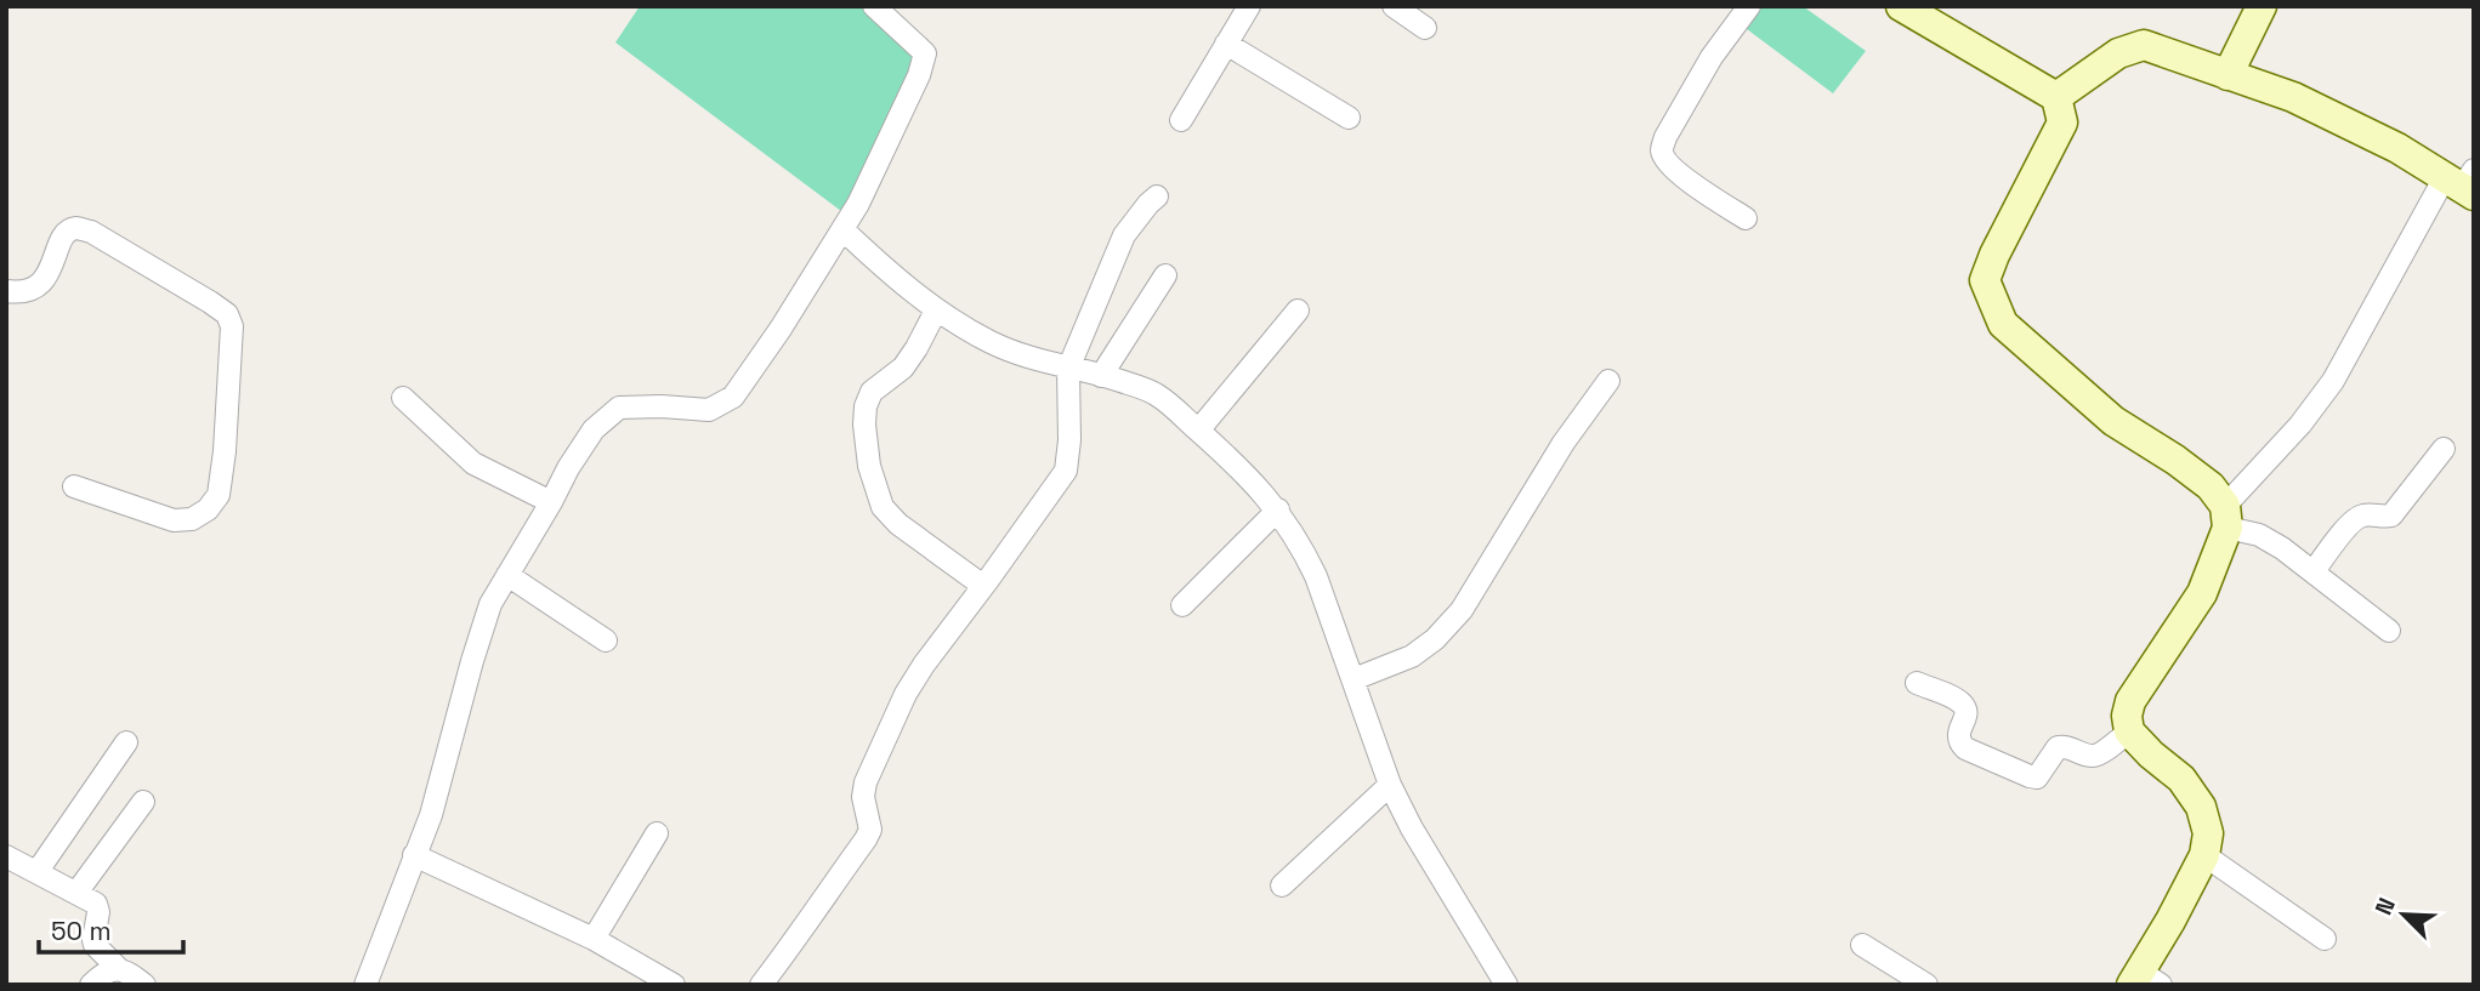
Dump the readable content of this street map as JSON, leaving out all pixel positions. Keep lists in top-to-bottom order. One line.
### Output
{"scale_bar":"50 m","north":"top left"}
